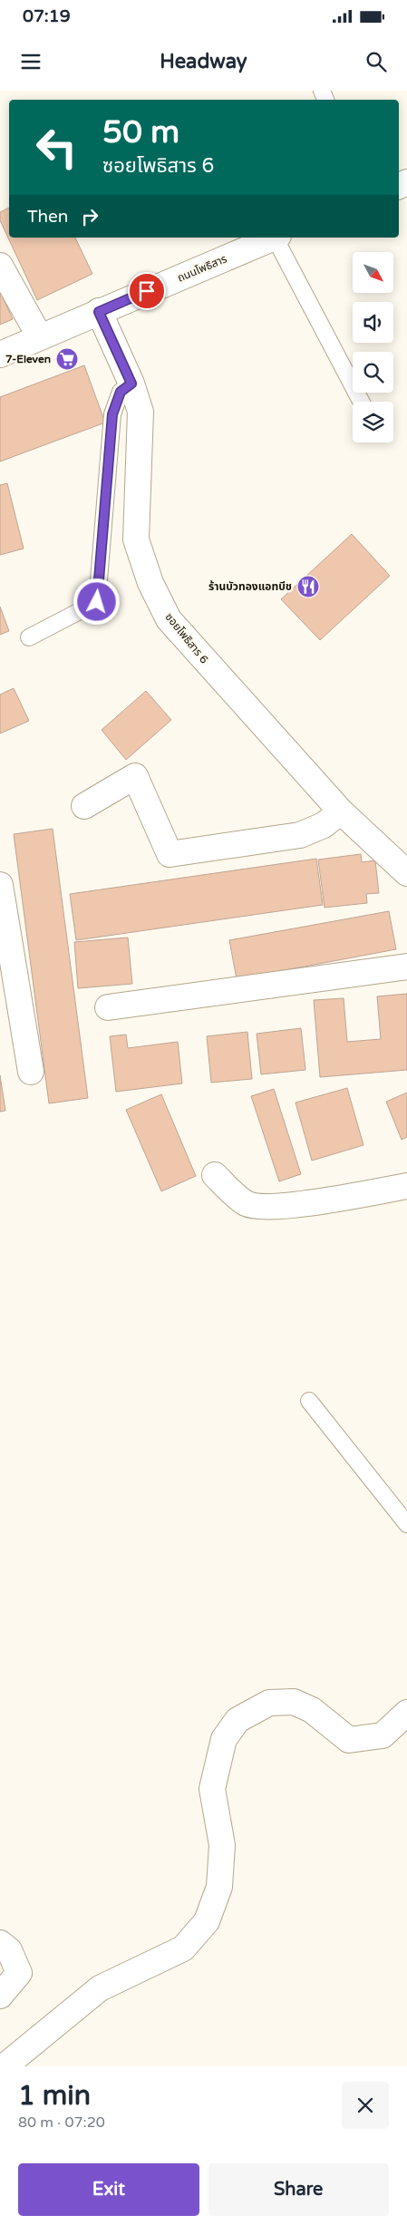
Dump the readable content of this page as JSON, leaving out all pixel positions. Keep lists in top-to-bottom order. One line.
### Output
{"streets":{"street":["ถนนโพธิสาร","ซอยโพธิสาร 6"]},"crossings":[["ถนนโพธิสาร","ซอยโพธิสาร 6"]],"places":{"supermarket":["7-Eleven"],"restaurant":["ร้านบัวทองแอทบีช"]},"north":"bottom right","page":{"status":"07:19","header":"Headway","turn":["50 m","ซอยโพธิสาร 6"],"then":"Then","heading":["1 min","80 m · 07:20"],"buttons":["Exit","Share"]}}
